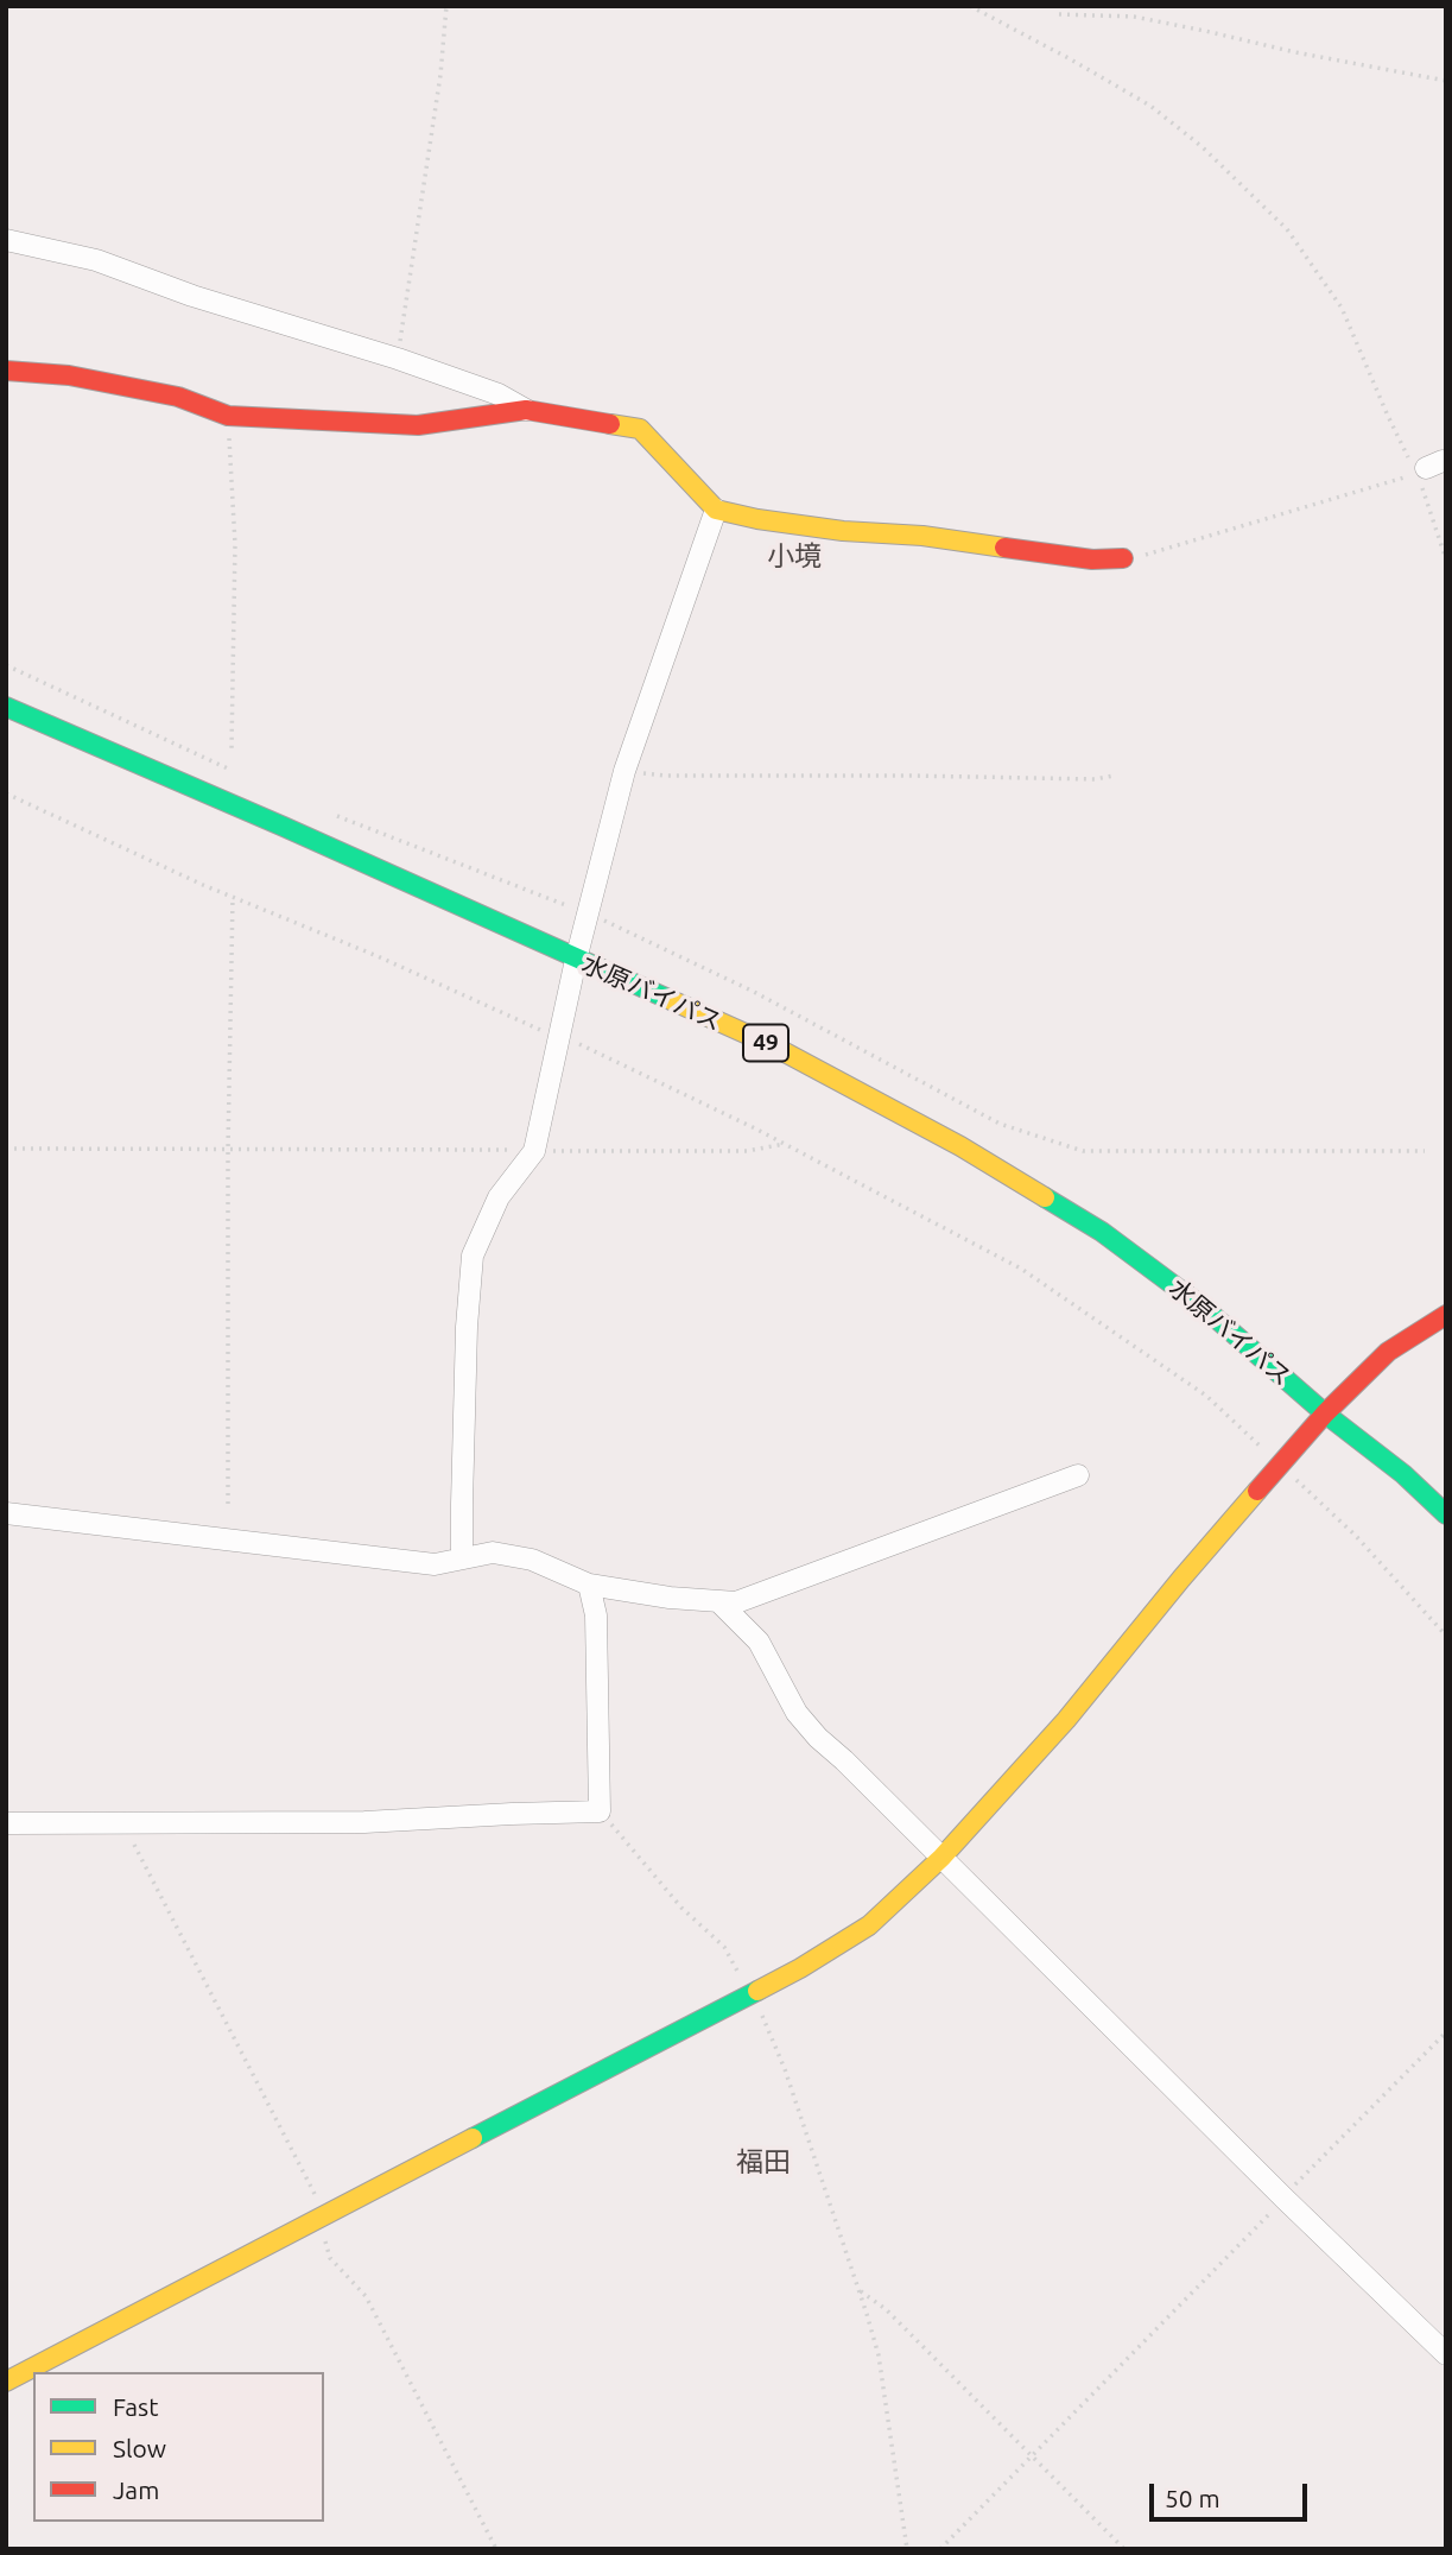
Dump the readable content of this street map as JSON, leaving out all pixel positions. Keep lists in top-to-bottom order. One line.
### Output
{"streets":{"main road":["水原バイパス","49"]},"districts":["小境","福田"],"legend":["Fast","Slow","Jam"],"scale_bar":"50 m"}
